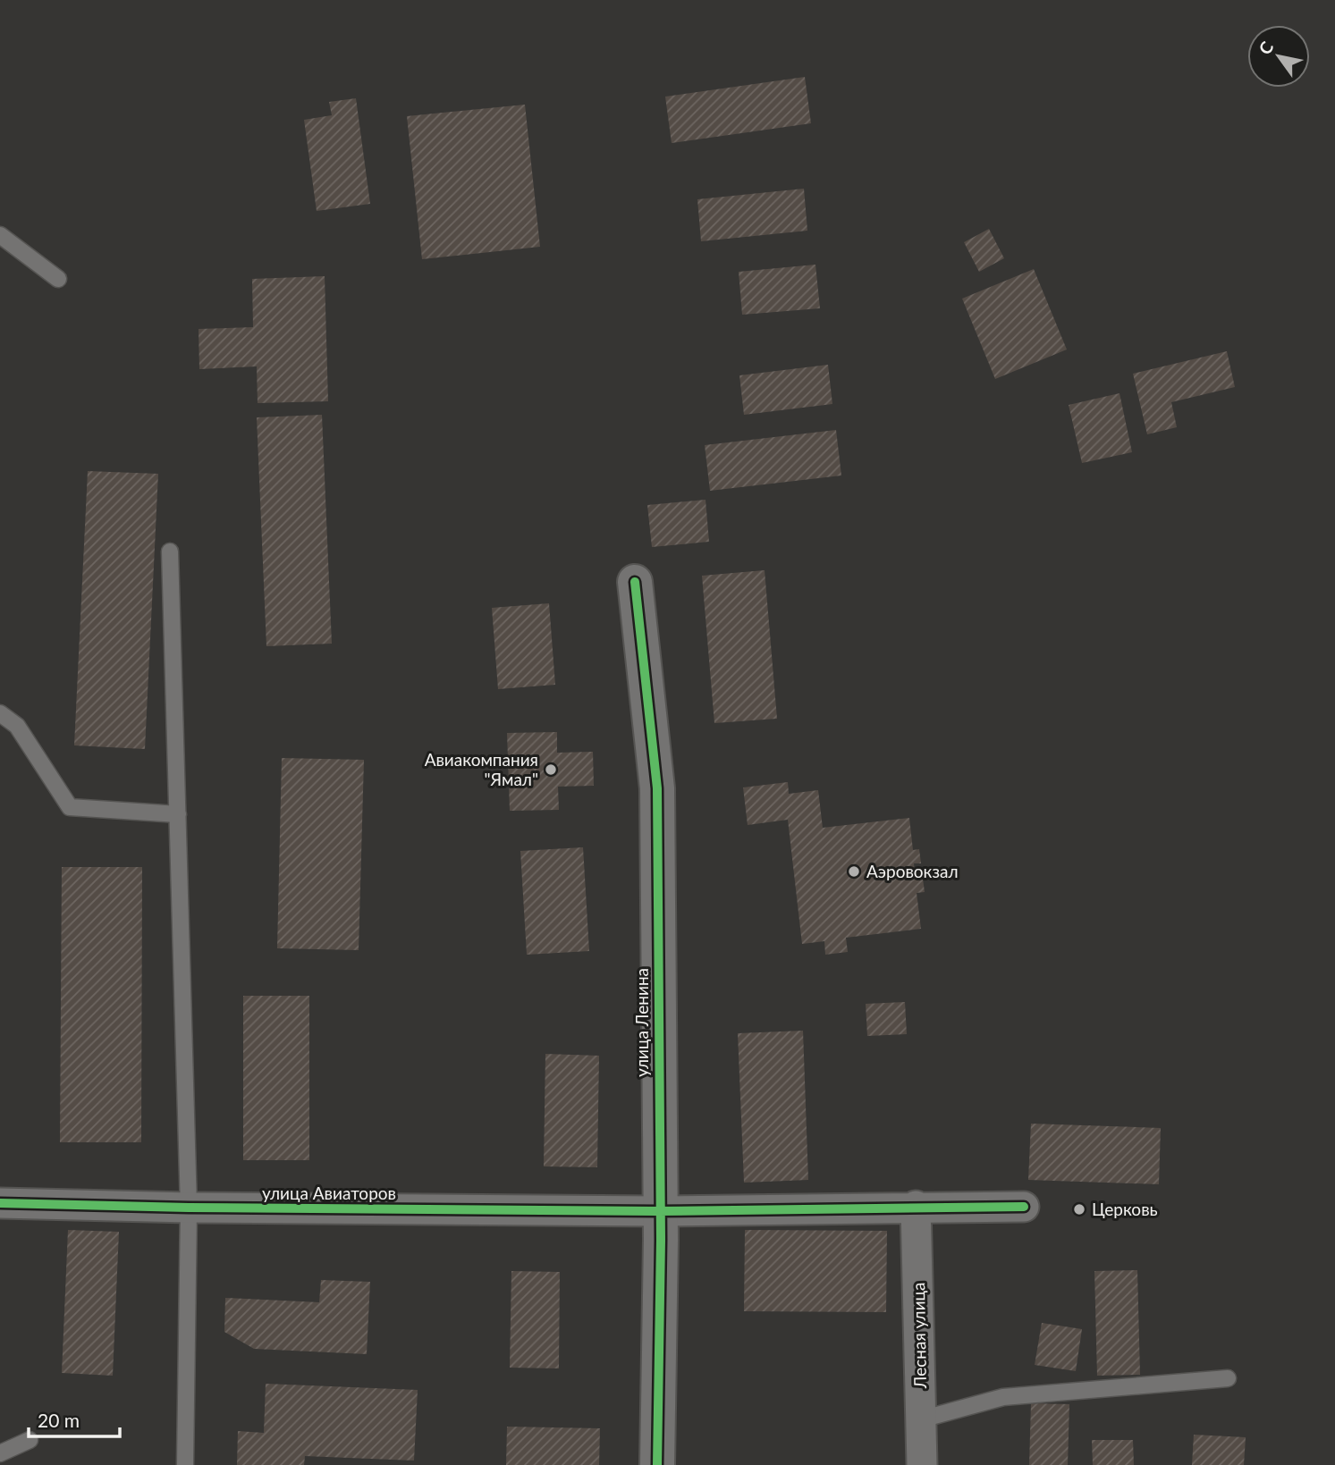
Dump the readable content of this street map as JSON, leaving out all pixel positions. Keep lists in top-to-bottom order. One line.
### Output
{"streets":{"street":["улица Ленина","улица Авиаторов","Лесная улица"]},"crossings":[["улица Ленина","улица Авиаторов"],["улица Авиаторов","Лесная улица"]],"places":["Авиакомпания \"Ямал\"","Аэровокзал","Церковь"],"scale_bar":"20 m","north":"top left"}
